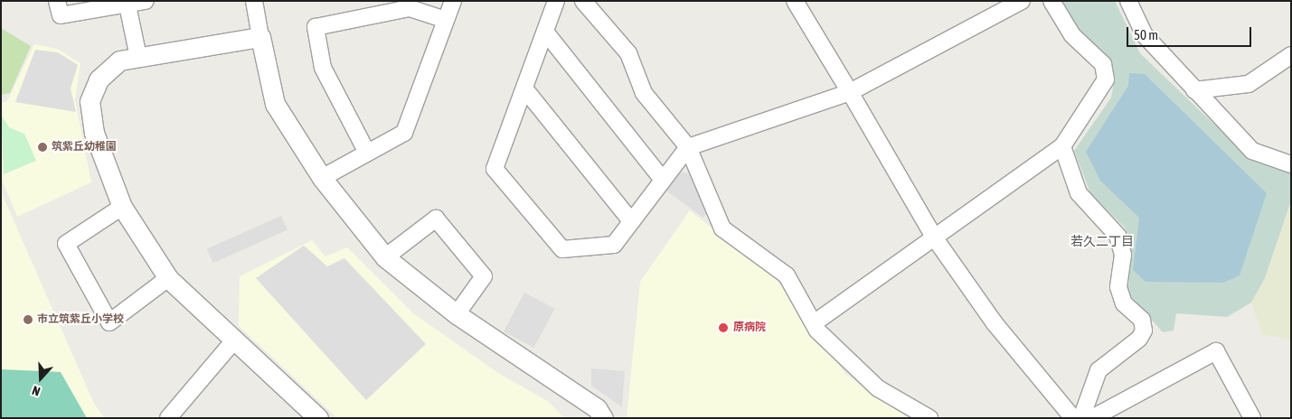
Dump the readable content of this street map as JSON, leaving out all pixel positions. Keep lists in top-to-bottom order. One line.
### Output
{"districts":["若久二丁目"],"places":["筑紫丘幼稚園","市立筑紫丘小学校","原病院"],"scale_bar":"50 m","north":"bottom"}
